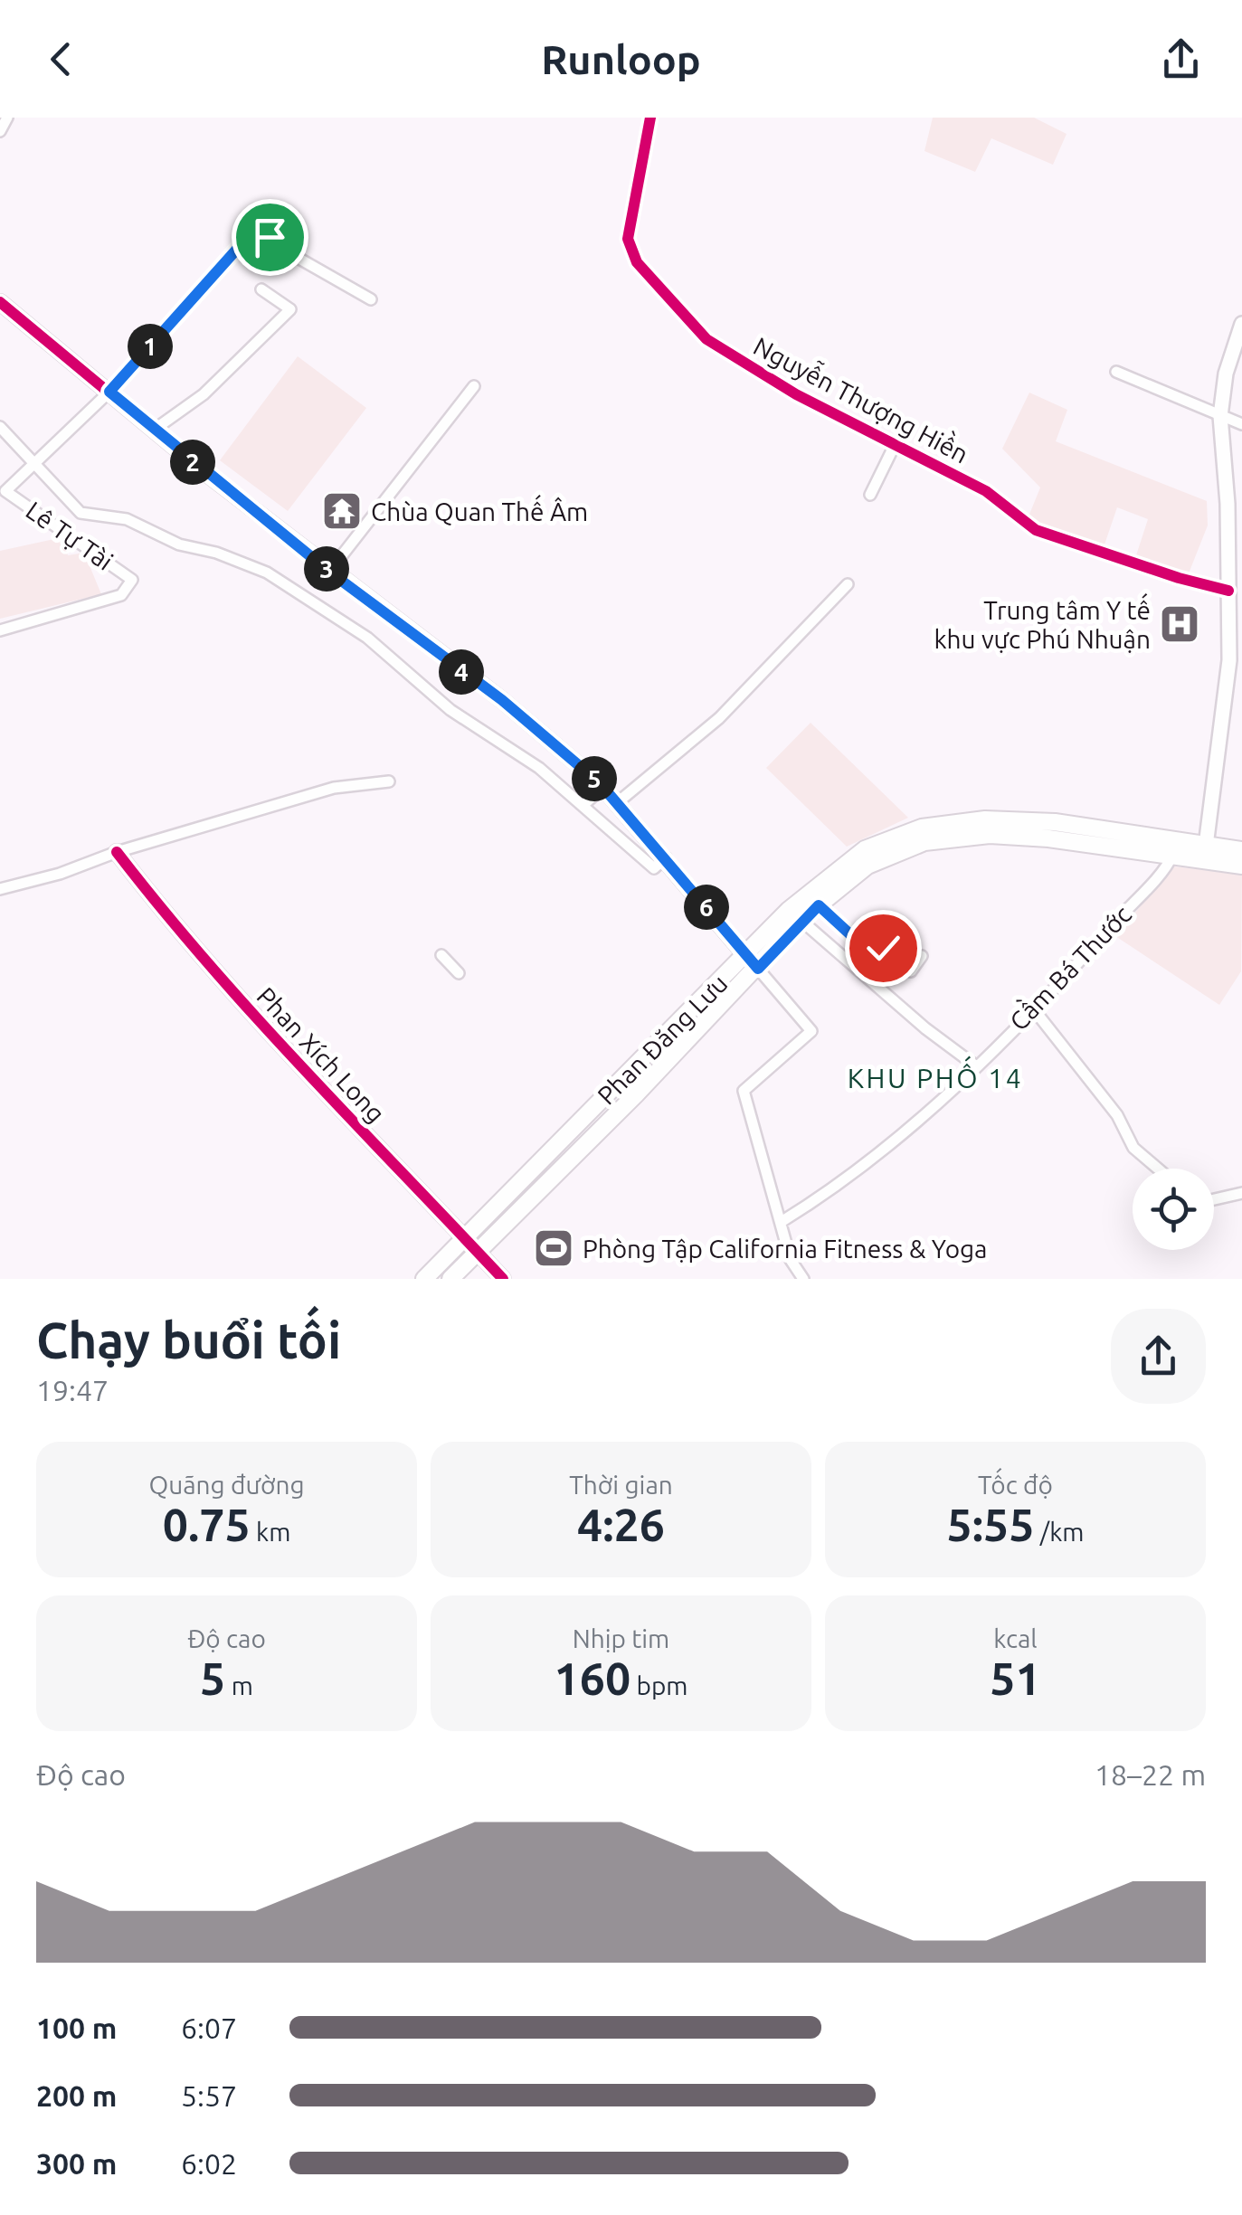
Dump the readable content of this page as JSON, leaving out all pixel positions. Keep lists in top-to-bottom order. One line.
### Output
{"streets":{"main road":["Phan Đăng Lưu"],"street":["Nguyễn Thượng Hiền","Lê Tự Tài","Cầm Bá Thước","Phan Xích Long"]},"crossings":[["Cầm Bá Thước","Phan Đăng Lưu"],["Phan Đăng Lưu","Phan Xích Long"]],"districts":["KHU PHỐ 14"],"places":{"temple":["Chùa Quan Thế Âm"],"hospital":["Trung tâm Y tế khu vực Phú Nhuận"],"sports":["Phòng Tập California Fitness & Yoga"]},"page":{"header":"Runloop","pins":["1","2","3","4","5","6"],"heading":["Chạy buổi tối","19:47"],"stats":[["Quãng đường","0.75 km"],["Thời gian","4:26"],["Tốc độ","5:55 /km"],["Độ cao","5 m"],["Nhịp tim","160 bpm"],["kcal","51"]],"chart":["Độ cao","18–22 m"],"list":[{"name":"100 m","note":"6:07"},{"name":"200 m","note":"5:57"},{"name":"300 m","note":"6:02"}]}}
